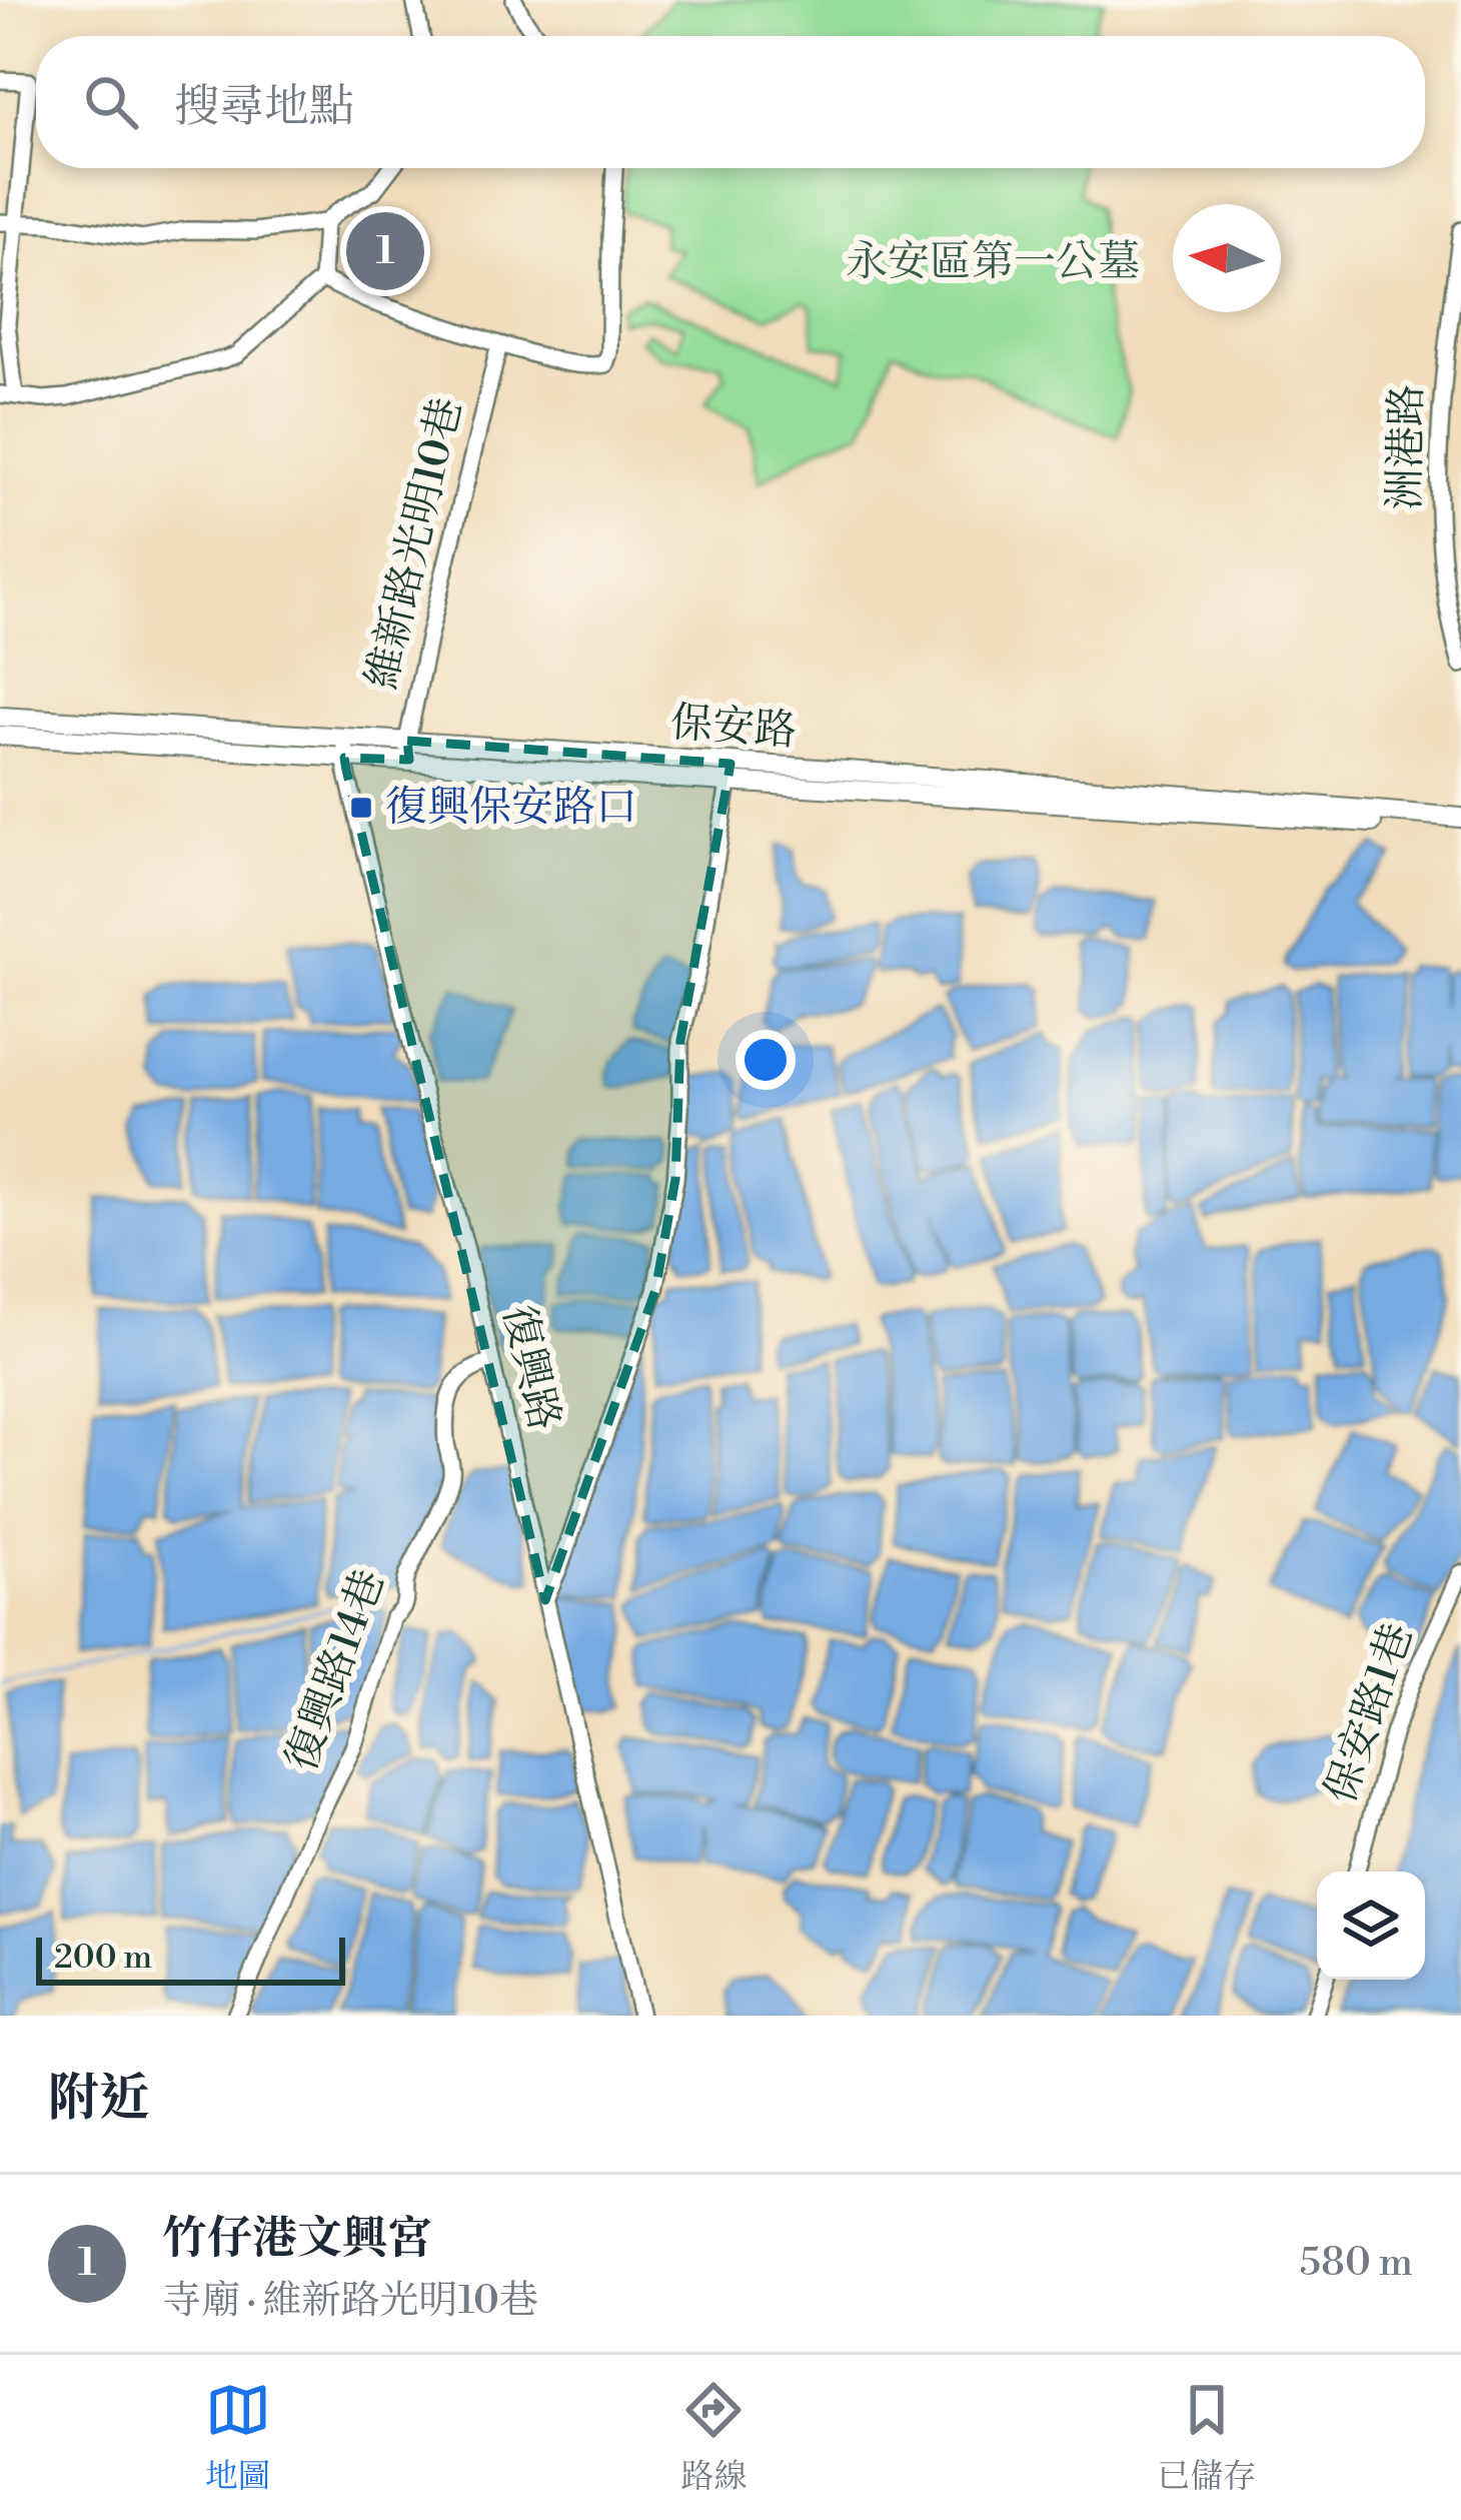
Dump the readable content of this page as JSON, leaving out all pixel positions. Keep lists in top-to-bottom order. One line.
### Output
{"streets":{"main road":["保安路"],"street":["洲港路","維新路光明10巷","復興路","復興路14巷","保安路1巷"]},"crossings":[["維新路光明10巷","保安路"],["保安路","復興路"],["復興路","復興路14巷"]],"parks":["永安區第一公墓"],"places":{"transit":["復興保安路口"]},"scale_bar":"200 m","north":"left","page":{"search":"搜尋地點","pins":"1","scale":"200 m","heading":"附近","list":[{"mark":"1","name":"竹仔港文興宮","note":"寺廟 · 維新路光明10巷","value":"580 m"}],"nav":["地圖","路線","已儲存"]}}
